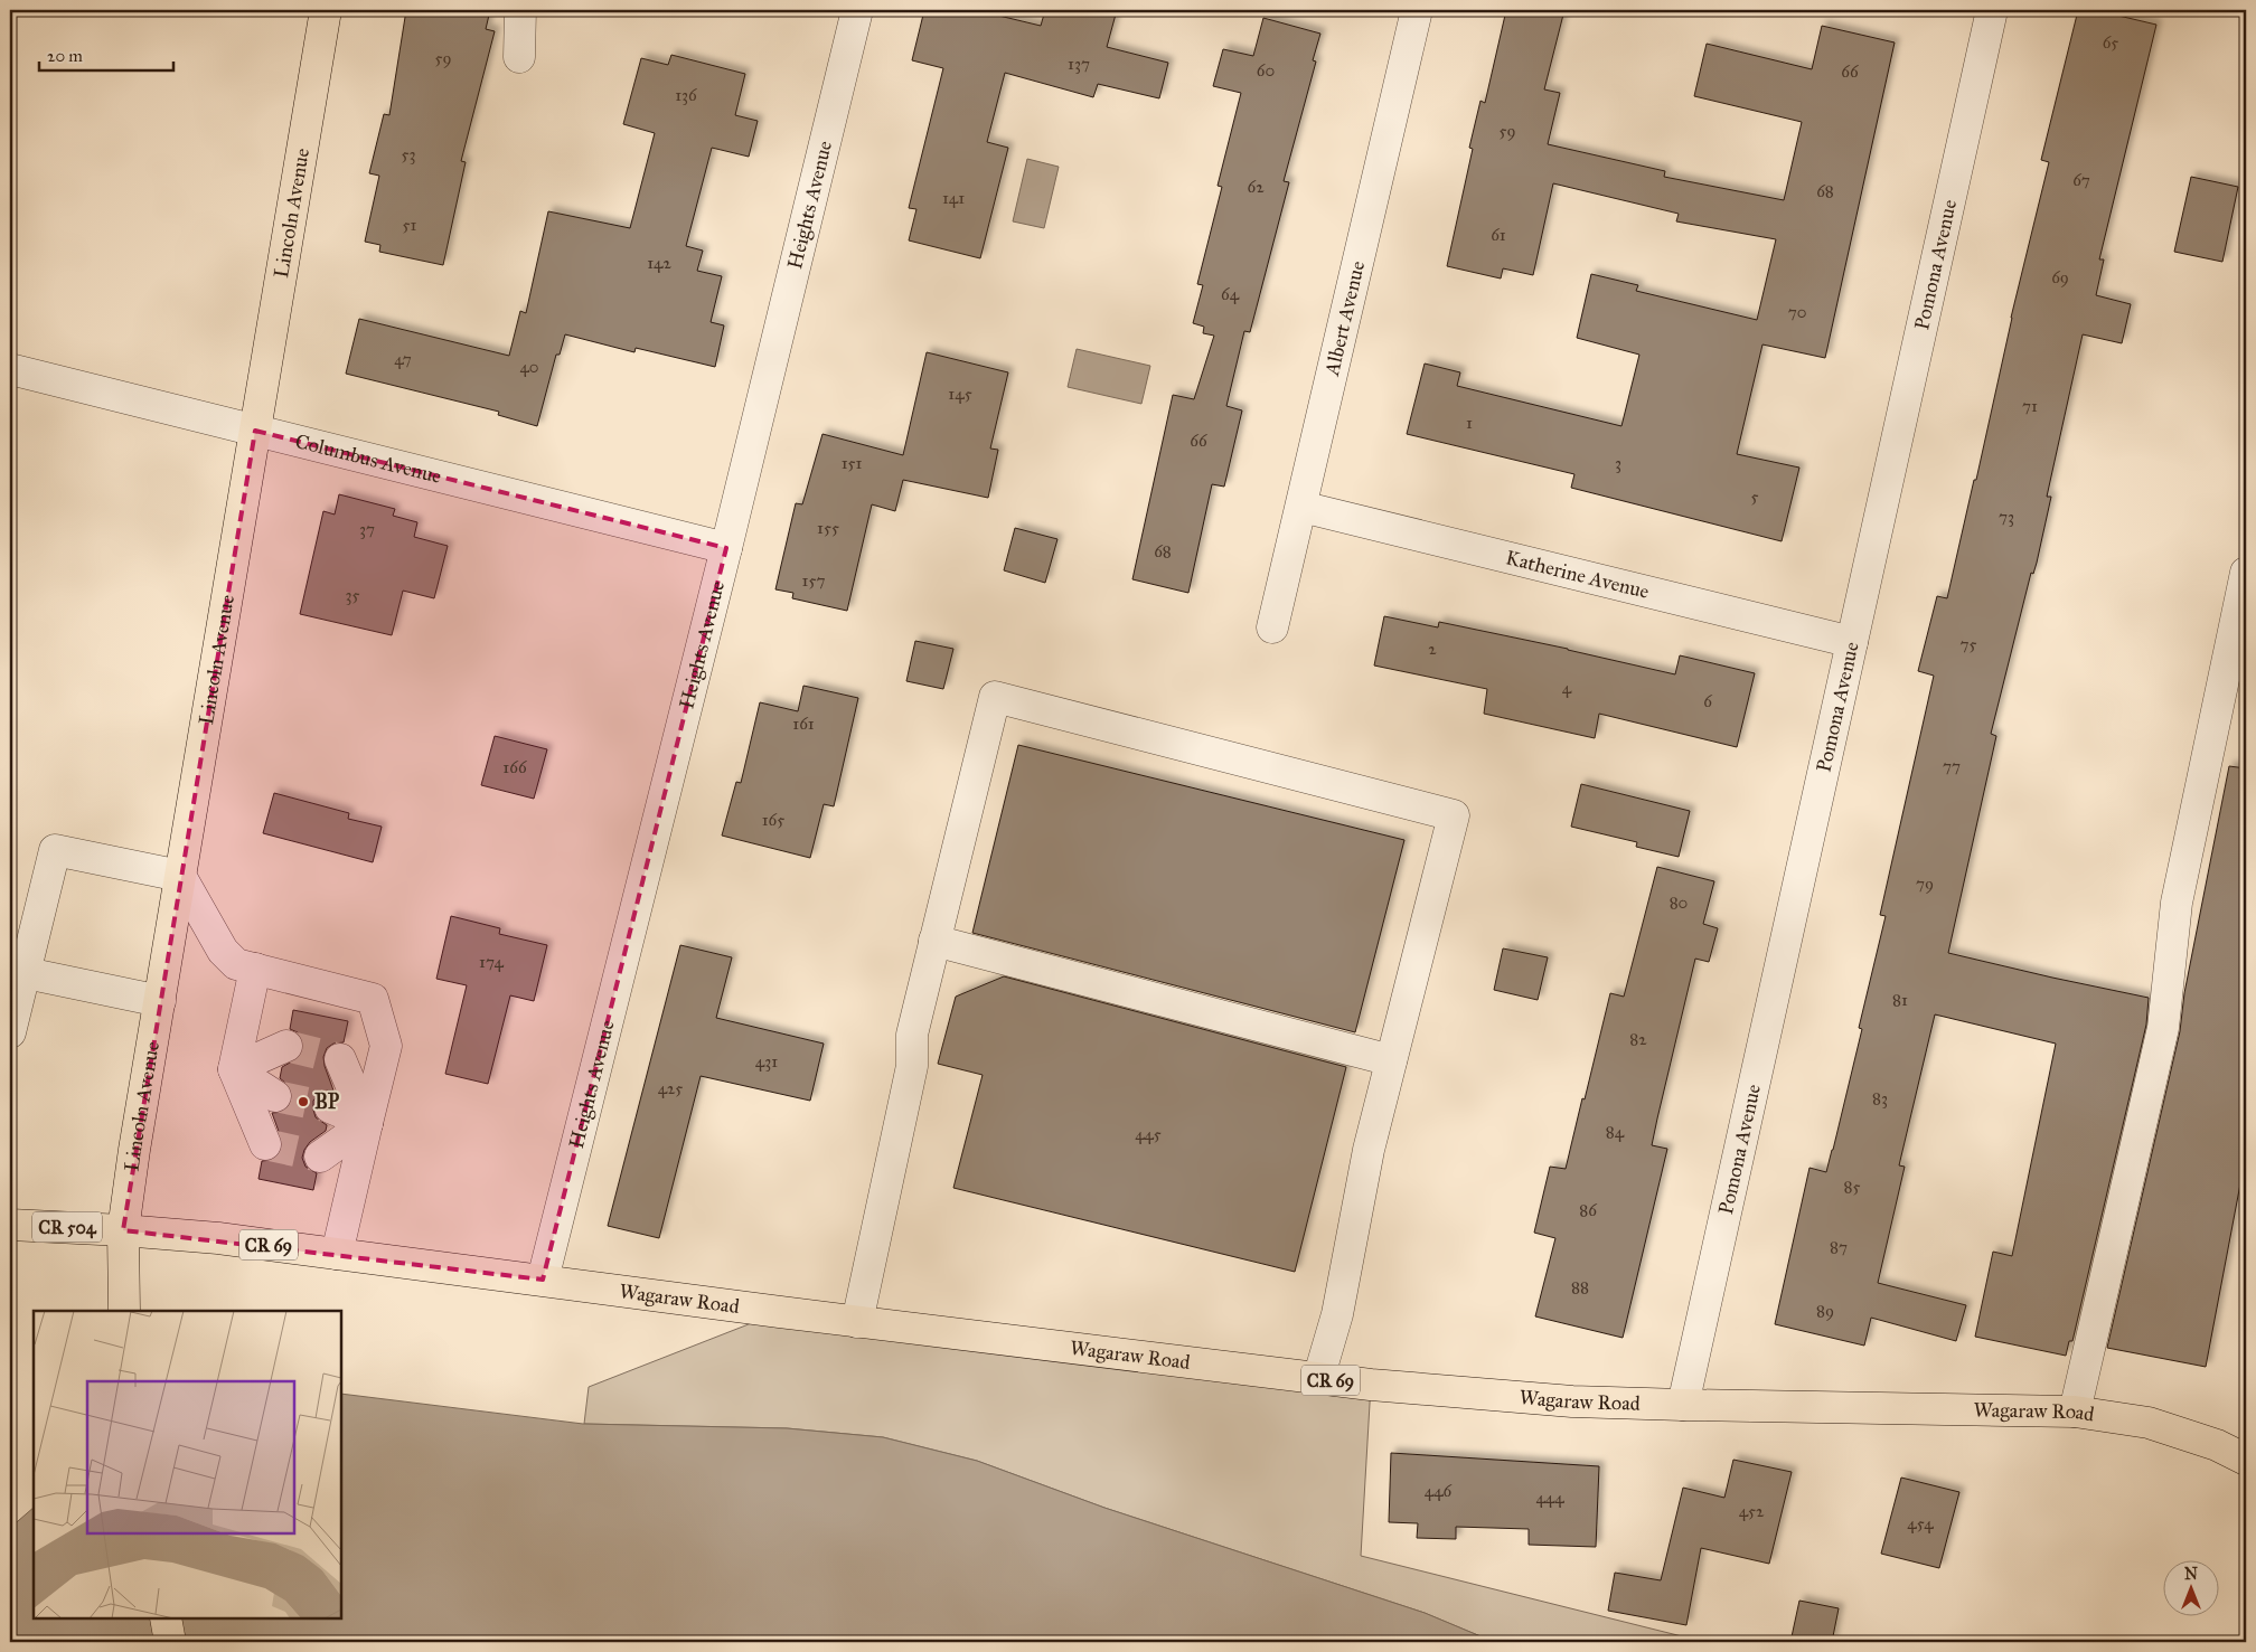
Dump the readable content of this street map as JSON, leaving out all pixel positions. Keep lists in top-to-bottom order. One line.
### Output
{"streets":{"main road":["Lincoln Avenue","CR 504","CR 69","Wagaraw Road"],"street":["Heights Avenue","Pomona Avenue","Albert Avenue","Columbus Avenue","Katherine Avenue"]},"crossings":[["Heights Avenue","Columbus Avenue"],["Heights Avenue","Wagaraw Road"],["Lincoln Avenue","Columbus Avenue"],["Lincoln Avenue","Wagaraw Road"],["Pomona Avenue","Katherine Avenue"],["Pomona Avenue","Wagaraw Road"],["Albert Avenue","Katherine Avenue"]],"places":["BP"],"house_numbers":["65","59","137","60","66","136","59","53","67","62","68","141","51","61","142","69","64","70","47","40","145","71","1","66","151","3","5","73","155","37","68","157","35","75","2","4","6","161","77","166","165","79","80","174","81","82","431","425","83","84","445","85","86","87","88","89","446","444","452","454"],"scale_bar":"20 m","north":"top"}
